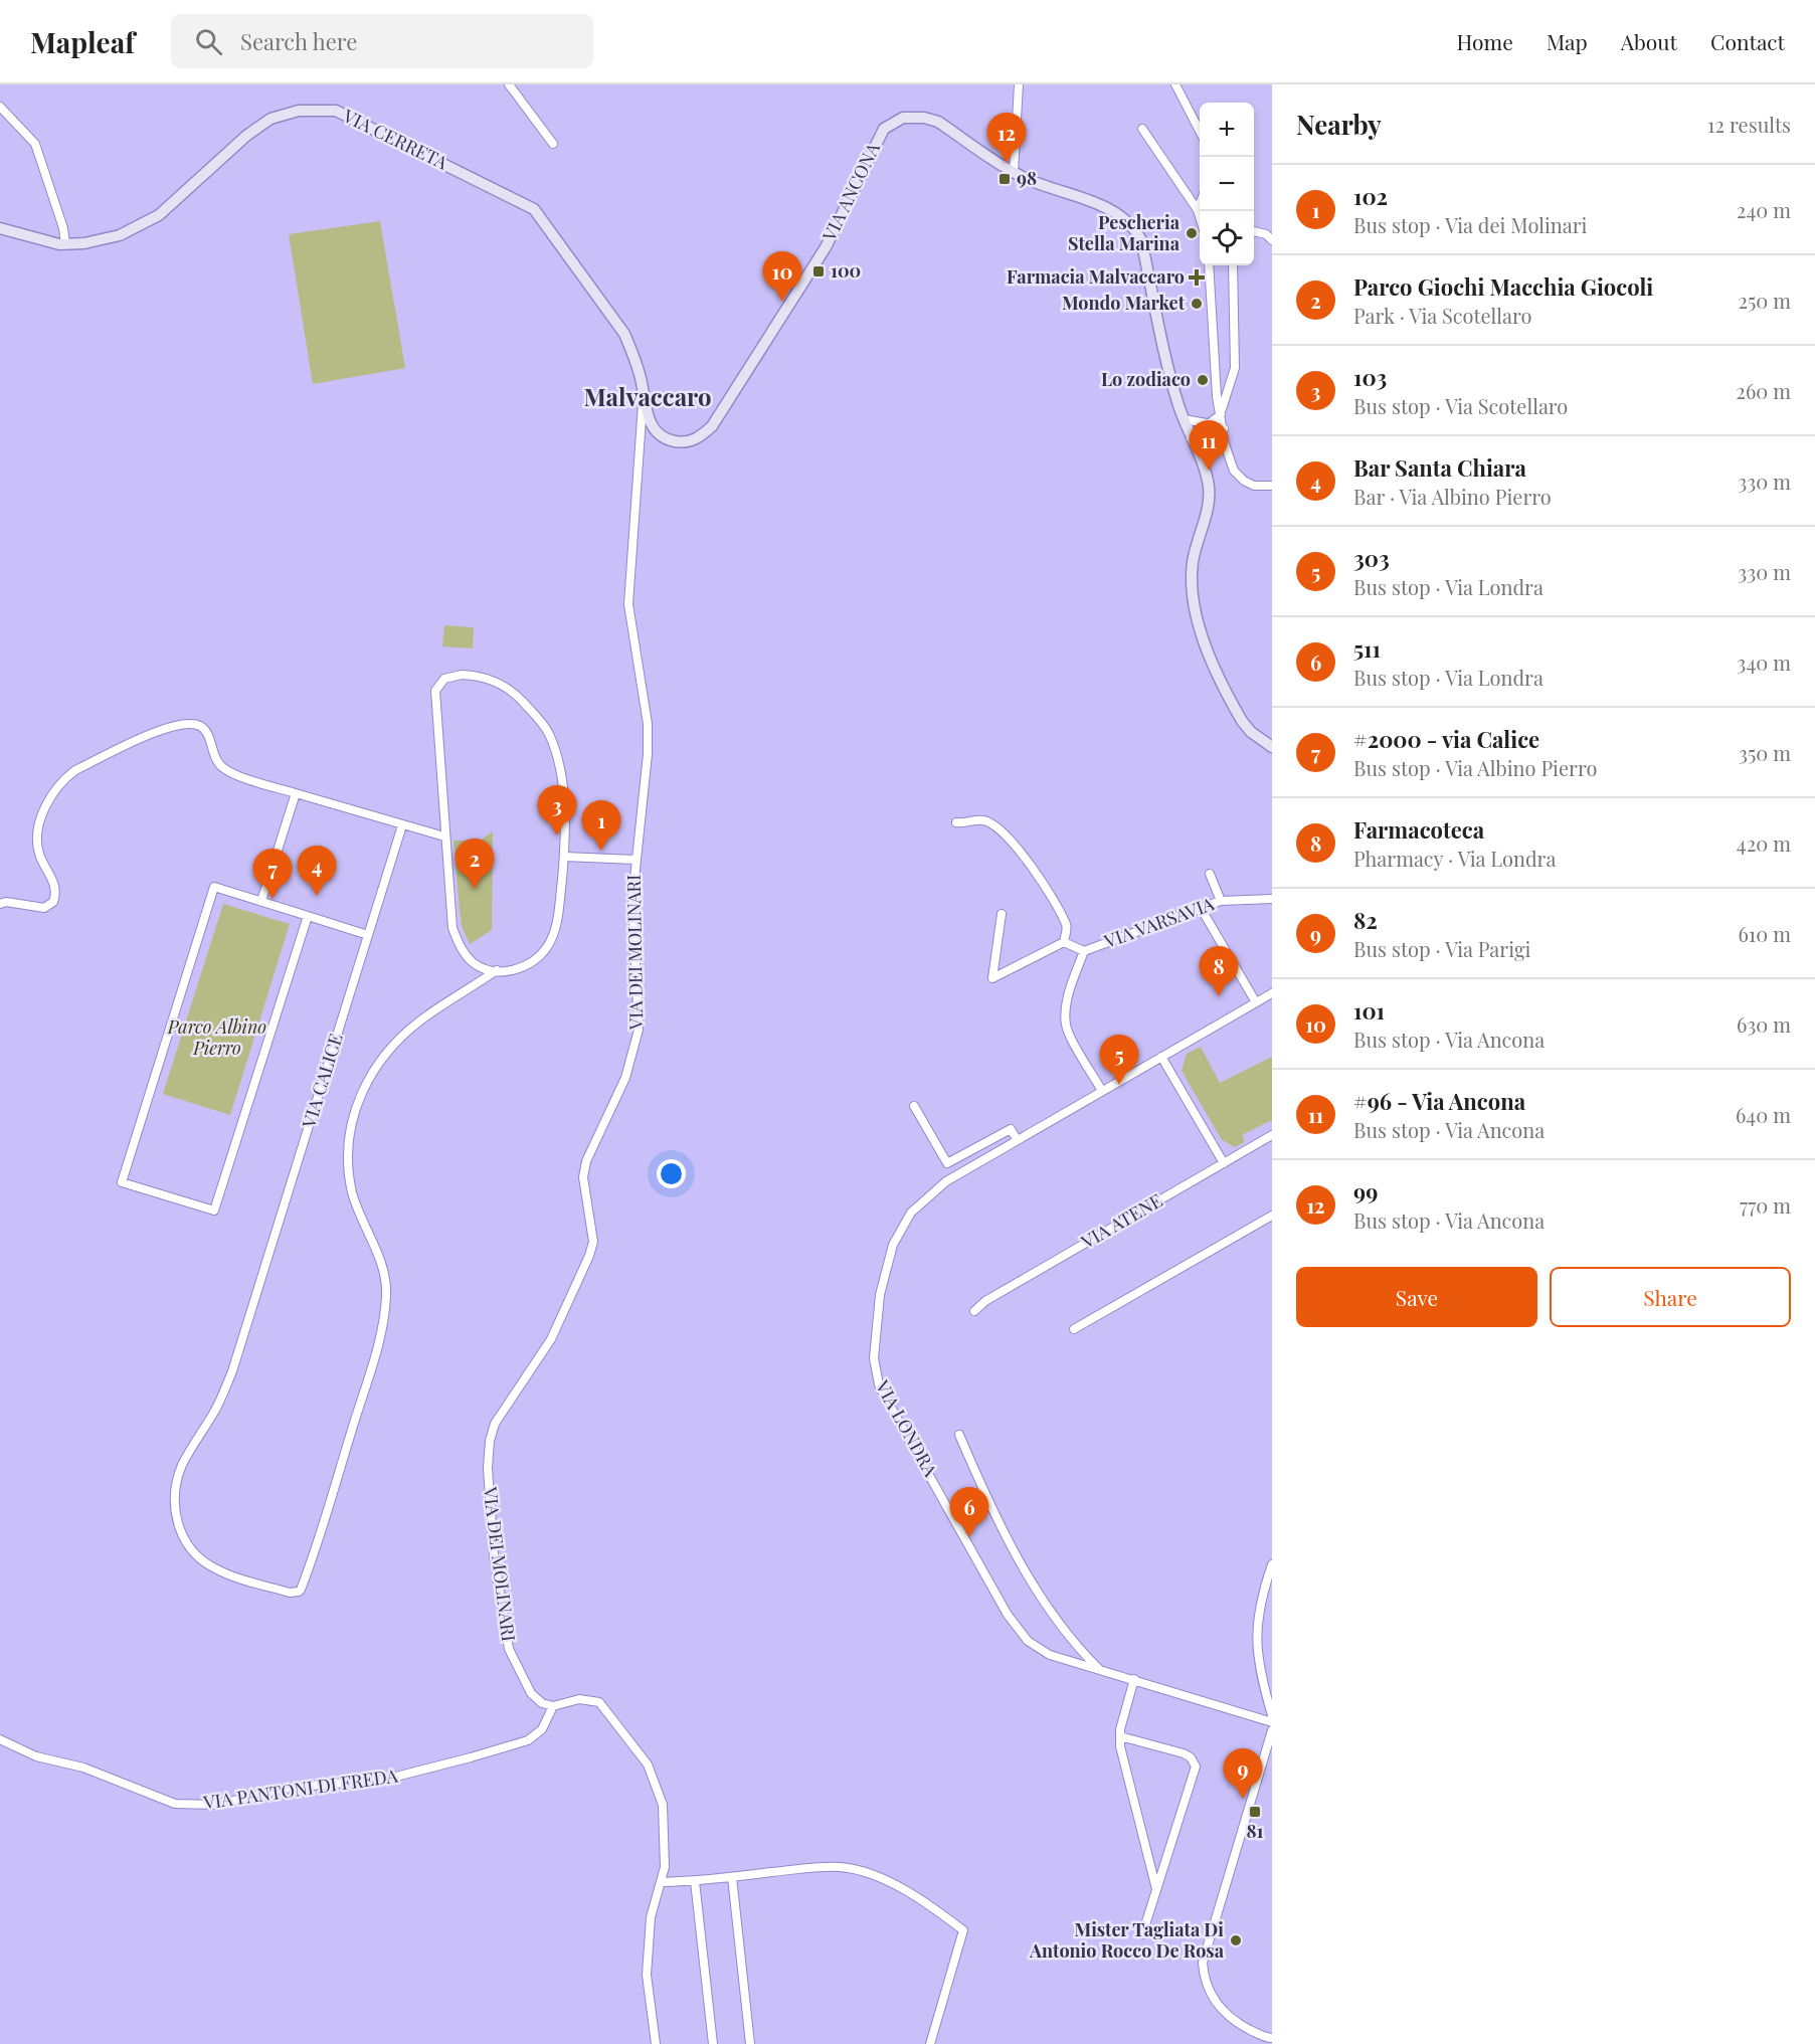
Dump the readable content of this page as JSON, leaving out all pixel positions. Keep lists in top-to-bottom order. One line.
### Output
{"streets":{"street":["VIA CERRETA","VIA ANCONA","VIA VARSAVIA","VIA DEI MOLINARI","VIA CALICE","VIA ATENE","VIA LONDRA","VIA PANTONI DI FREDA"]},"crossings":[["VIA CERRETA","VIA ANCONA"],["VIA CERRETA","VIA DEI MOLINARI"],["VIA ANCONA","VIA DEI MOLINARI"],["VIA DEI MOLINARI","VIA PANTONI DI FREDA"]],"districts":["Malvaccaro"],"parks":["Parco Albino Pierro"],"places":{"transit":["98","100","81"],"other":["Pescheria Stella Marina","Mondo Market","Lo zodiaco","Mister Tagliata Di Antonio Rocco De Rosa"],"health":["Farmacia Malvaccaro"]},"page":{"header":"Mapleaf","search":"Search here","nav":["Home","Map","About","Contact"],"heading":["Nearby","12 results"],"map_buttons":["+","−"],"pins":["12","10","11","3","1","2","4","7","8","5","6","9"],"list":[{"mark":"1","name":"102","note":"Bus stop · Via dei Molinari","value":"240 m"},{"mark":"2","name":"Parco Giochi Macchia Giocoli","note":"Park · Via Scotellaro","value":"250 m"},{"mark":"3","name":"103","note":"Bus stop · Via Scotellaro","value":"260 m"},{"mark":"4","name":"Bar Santa Chiara","note":"Bar · Via Albino Pierro","value":"330 m"},{"mark":"5","name":"303","note":"Bus stop · Via Londra","value":"330 m"},{"mark":"6","name":"511","note":"Bus stop · Via Londra","value":"340 m"},{"mark":"7","name":"#2000 - via Calice","note":"Bus stop · Via Albino Pierro","value":"350 m"},{"mark":"8","name":"Farmacoteca","note":"Pharmacy · Via Londra","value":"420 m"},{"mark":"9","name":"82","note":"Bus stop · Via Parigi","value":"610 m"},{"mark":"10","name":"101","note":"Bus stop · Via Ancona","value":"630 m"},{"mark":"11","name":"#96 - Via Ancona","note":"Bus stop · Via Ancona","value":"640 m"},{"mark":"12","name":"99","note":"Bus stop · Via Ancona","value":"770 m"}],"buttons":["Save","Share"]}}
